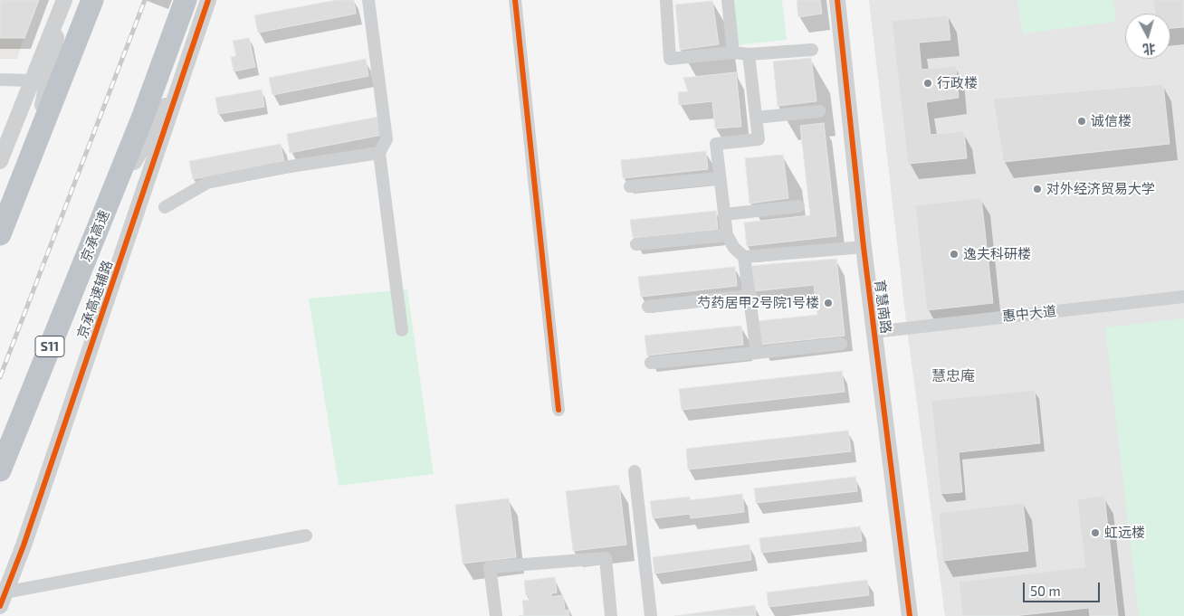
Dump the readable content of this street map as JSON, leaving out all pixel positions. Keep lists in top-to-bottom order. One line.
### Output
{"streets":{"highway":["京承高速","S11"],"street":["京承高速辅路","育慧南路","惠中大道"]},"crossings":[["育慧南路","惠中大道"]],"districts":["慧忠庵"],"places":["行政楼","诚信楼","对外经济贸易大学","逸夫科研楼","芍药居甲2号院1号楼","虹远楼"],"scale_bar":"50 m","north":"bottom"}
